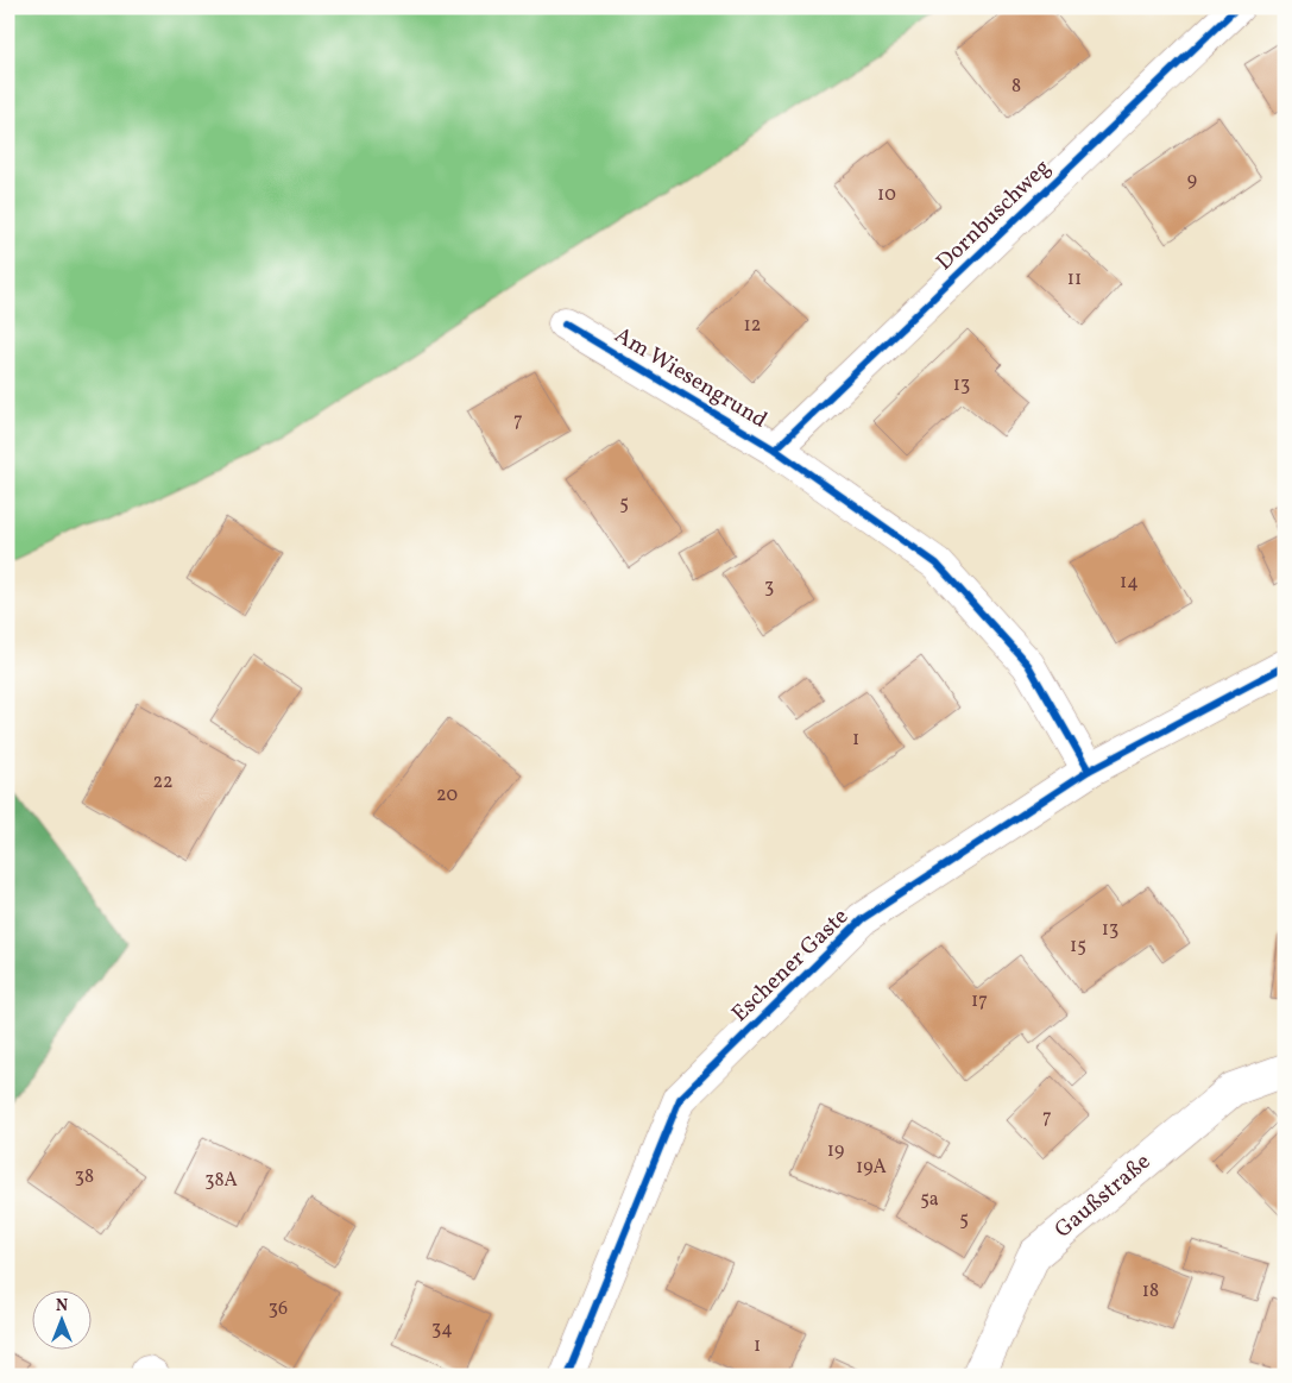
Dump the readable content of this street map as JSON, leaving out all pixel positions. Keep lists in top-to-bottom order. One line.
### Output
{"streets":{"street":["Dornbuschweg","Am Wiesengrund","Eschener Gaste","Gaußstraße"]},"crossings":[["Dornbuschweg","Am Wiesengrund"],["Am Wiesengrund","Eschener Gaste"]],"house_numbers":["8","9","10","11","12","13","7","5","14","3","1","22","20","13","15","17","7","19","19A","38","38A","5a","5","18","36","34","1"],"north":"top"}
